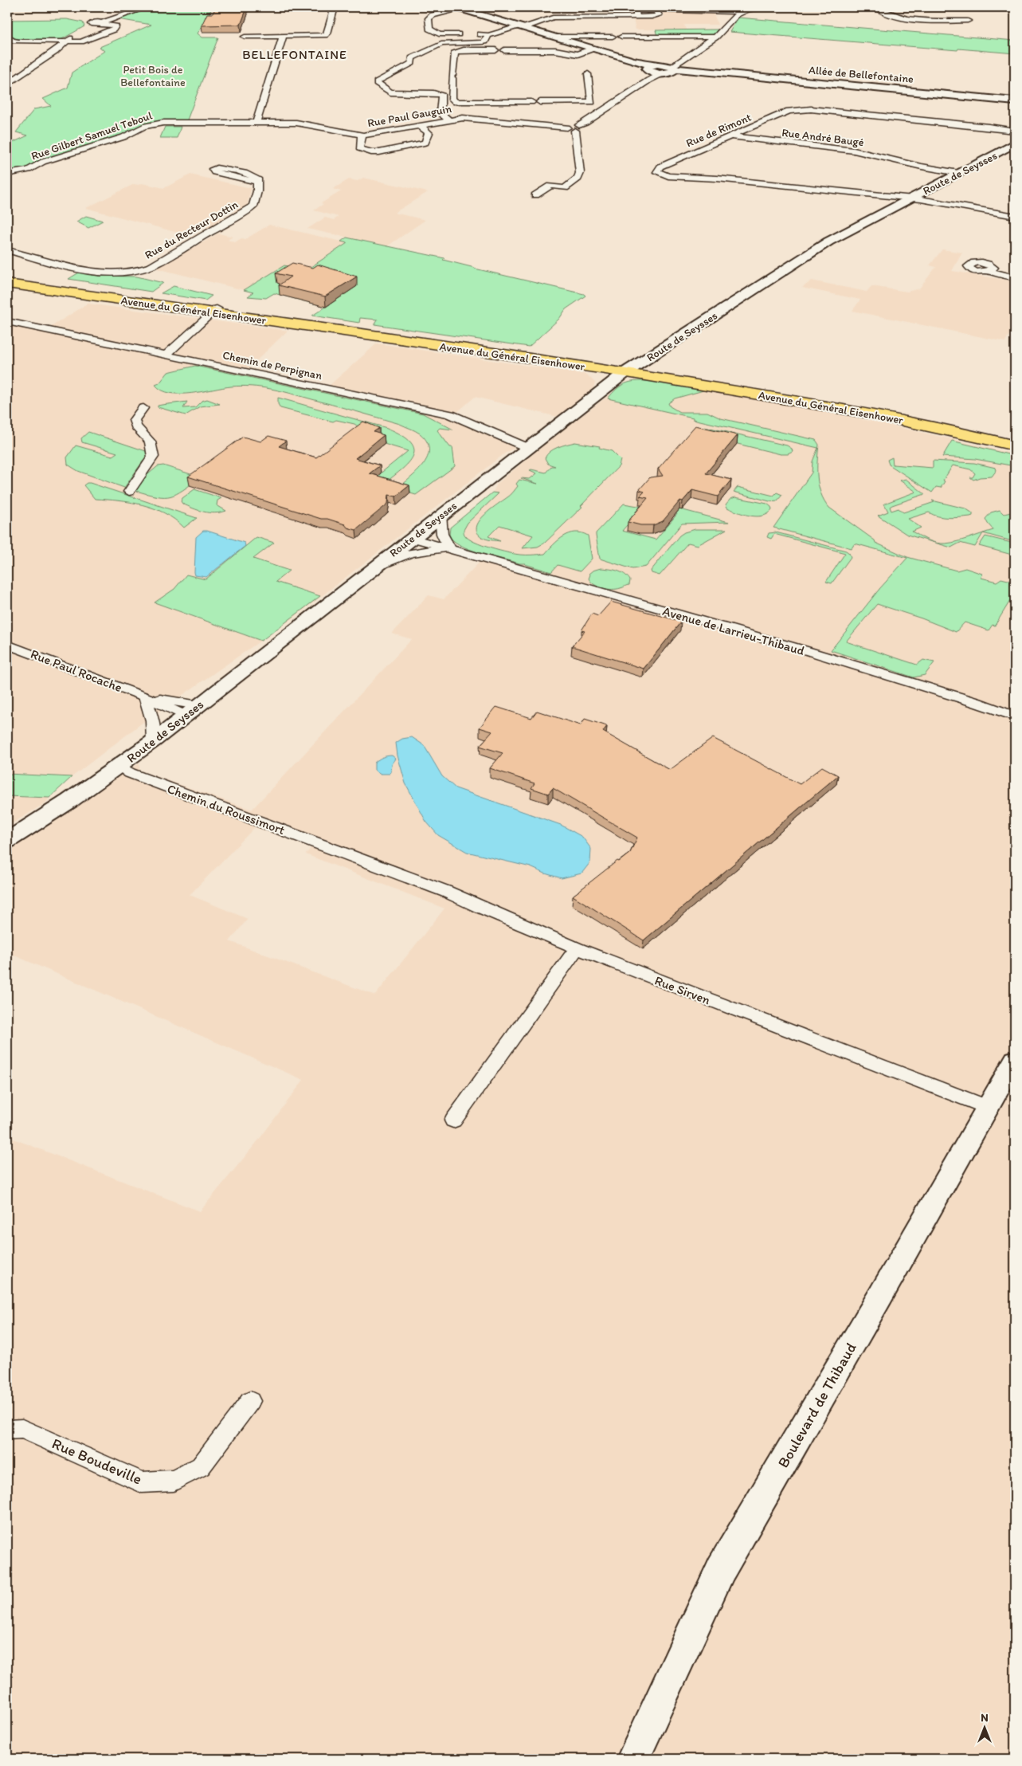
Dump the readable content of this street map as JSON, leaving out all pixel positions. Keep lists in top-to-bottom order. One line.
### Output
{"streets":{"main road":["Allée de Bellefontaine","Route de Seysses","Avenue du Général Eisenhower","Boulevard de Thibaud"],"street":["Rue Paul Gauguin","Rue de Rimont","Rue Gilbert Samuel Teboul","Rue André Baugé","Rue du Recteur Dottin","Chemin de Perpignan","Avenue de Larrieu-Thibaud","Rue Paul Rocache","Chemin du Roussimort","Rue Sirven","Rue Boudeville"]},"crossings":[["Rue Paul Gauguin","Rue Gilbert Samuel Teboul"],["Rue de Rimont","Rue André Baugé"],["Rue de Rimont","Route de Seysses"],["Rue André Baugé","Route de Seysses"],["Route de Seysses","Avenue du Général Eisenhower"],["Route de Seysses","Chemin de Perpignan"],["Route de Seysses","Avenue de Larrieu-Thibaud"],["Route de Seysses","Rue Paul Rocache"],["Route de Seysses","Chemin du Roussimort"],["Chemin du Roussimort","Rue Sirven"],["Rue Sirven","Boulevard de Thibaud"]],"districts":["BELLEFONTAINE"],"parks":["Petit Bois de Bellefontaine"],"north":"top"}
